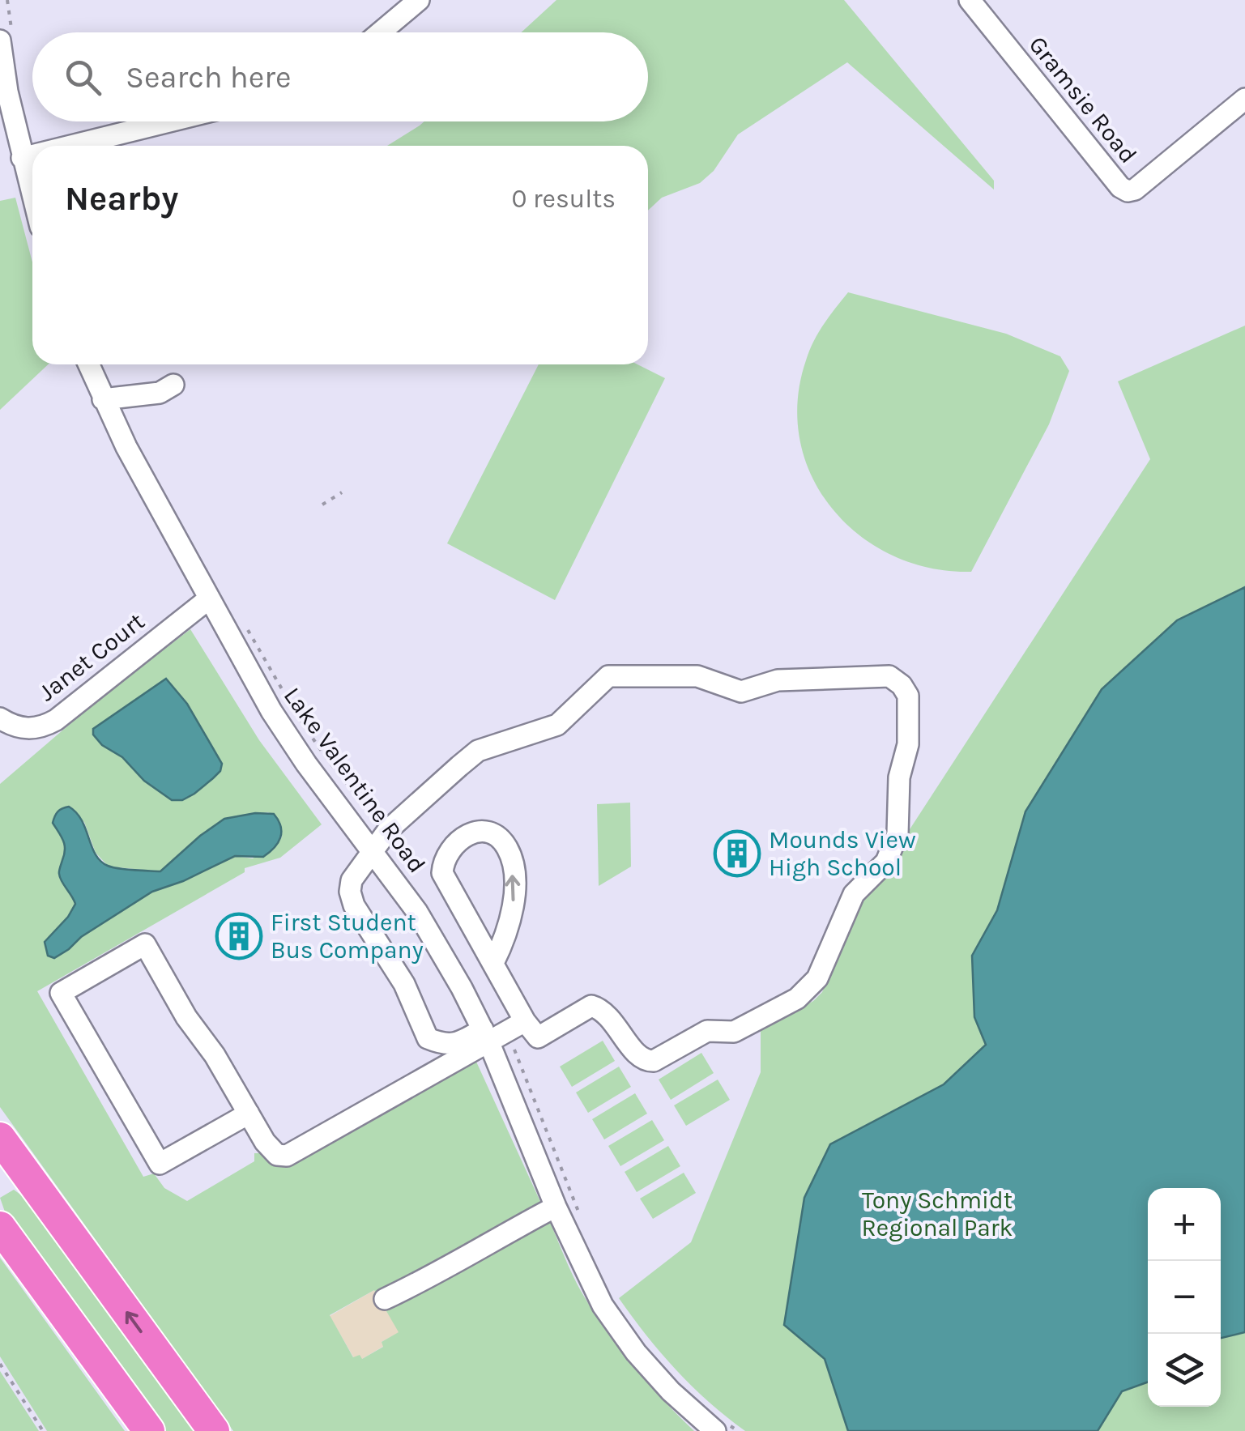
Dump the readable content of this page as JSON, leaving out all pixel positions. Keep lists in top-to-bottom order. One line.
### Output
{"streets":{"street":["Gramsie Road","Janet Court","Lake Valentine Road"]},"crossings":[["Janet Court","Lake Valentine Road"]],"parks":["Tony Schmidt Regional Park"],"places":{"building":["Mounds View High School","First Student Bus Company"]},"page":{"search":"Search here","heading":["Nearby","0 results"],"map_buttons":["+","−"]}}
